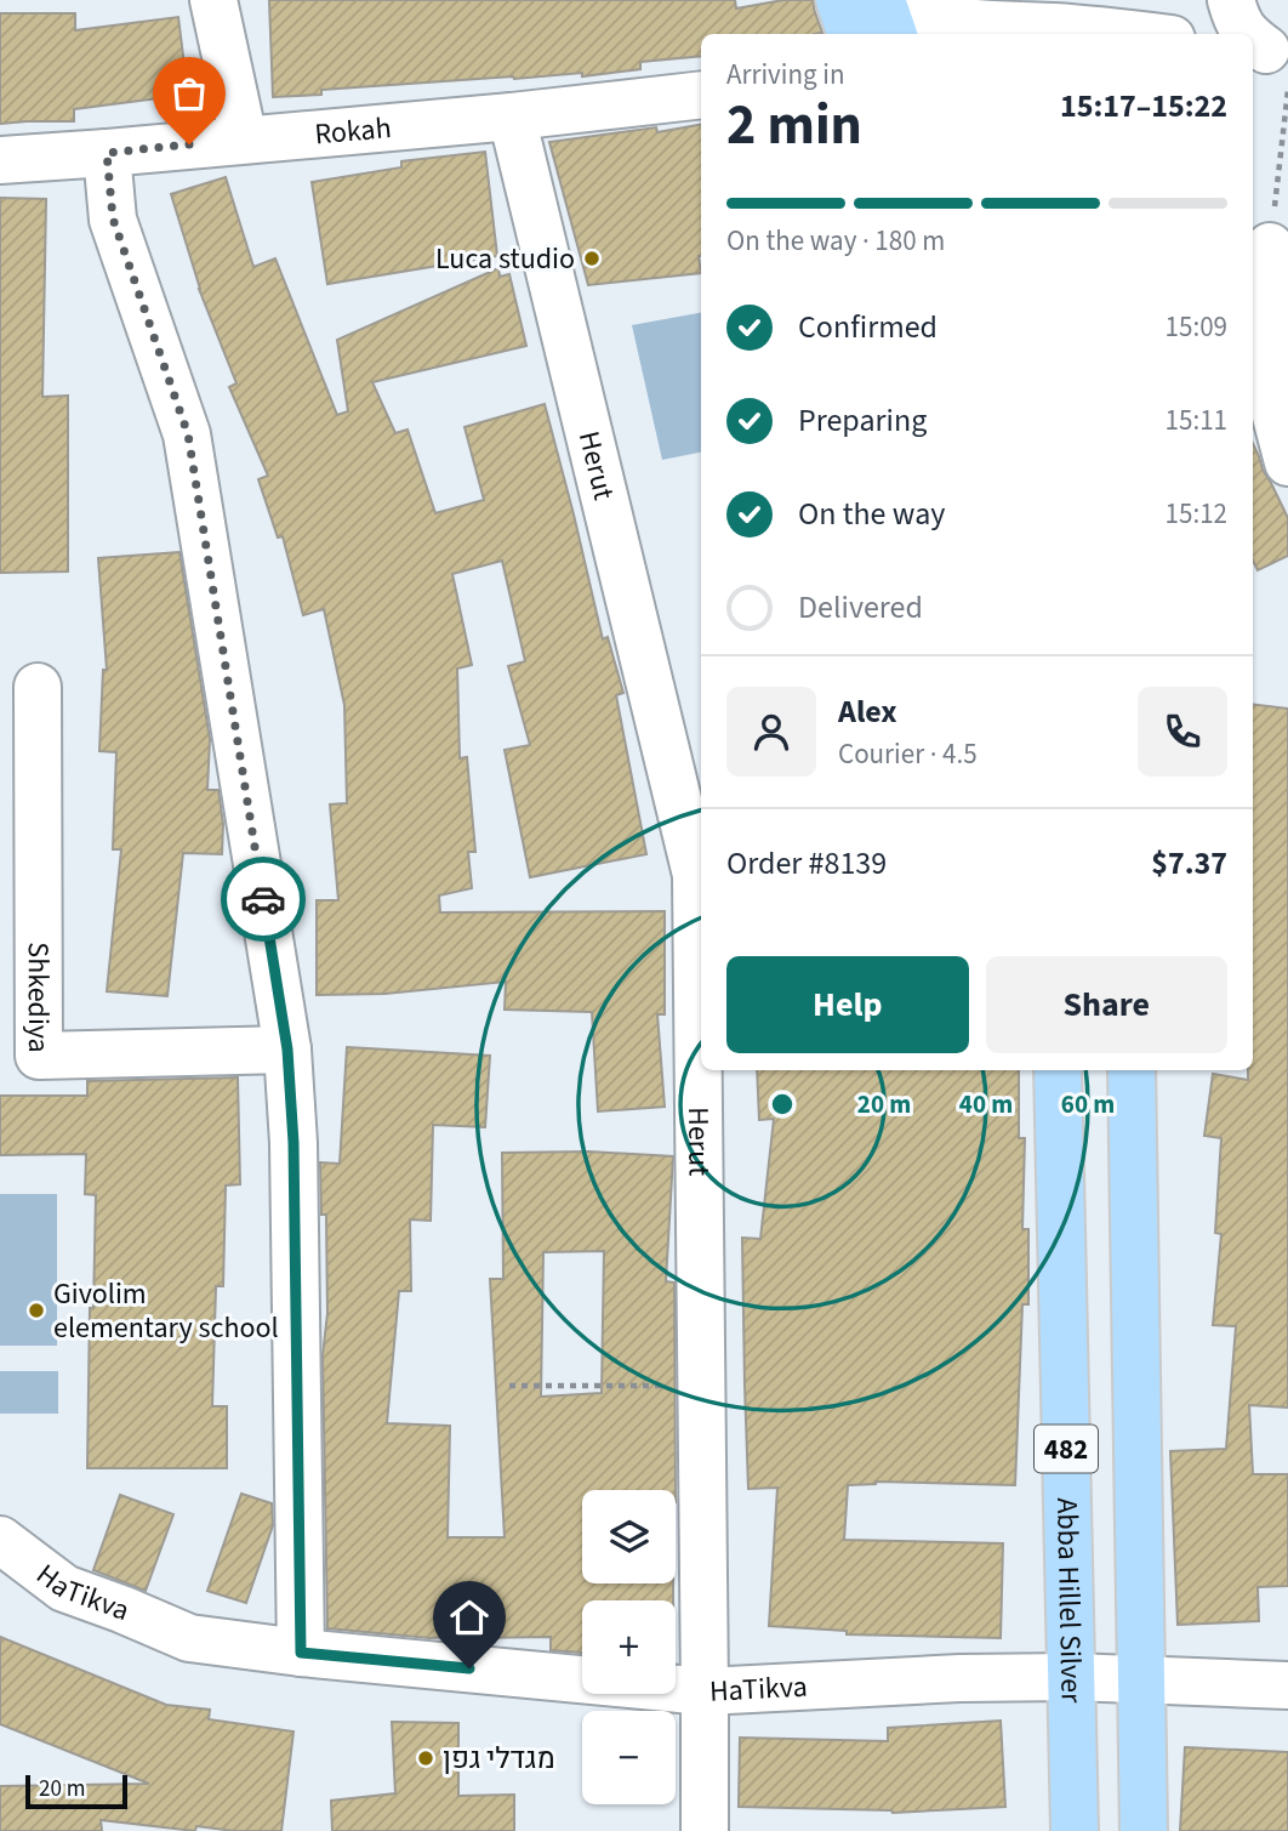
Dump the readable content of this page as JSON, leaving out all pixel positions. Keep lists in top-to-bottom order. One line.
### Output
{"streets":{"main road":["482","Abba Hillel Silver"],"street":["Rokah","Herut","Shkediya","HaTikva"]},"crossings":[["Rokah","Herut"],["Herut","HaTikva"],["482","HaTikva"],["HaTikva","Abba Hillel Silver"]],"places":["Luca studio","Givolim elementary school","מגדלי גפן"],"scale_bar":"20 m","page":{"heading":["2 min","Arriving in","15:17–15:22"],"panel":["Alex","Courier · 4.5","Order #8139","$7.37"],"bar":"On the way · 180 m","list":[["Confirmed","15:09"],["Preparing","15:11"],["On the way","15:12"],"Delivered"],"buttons":["Help","Share"],"map_buttons":["+","−"],"scale":"20 m"},"rings":["20 m","40 m","60 m"]}
